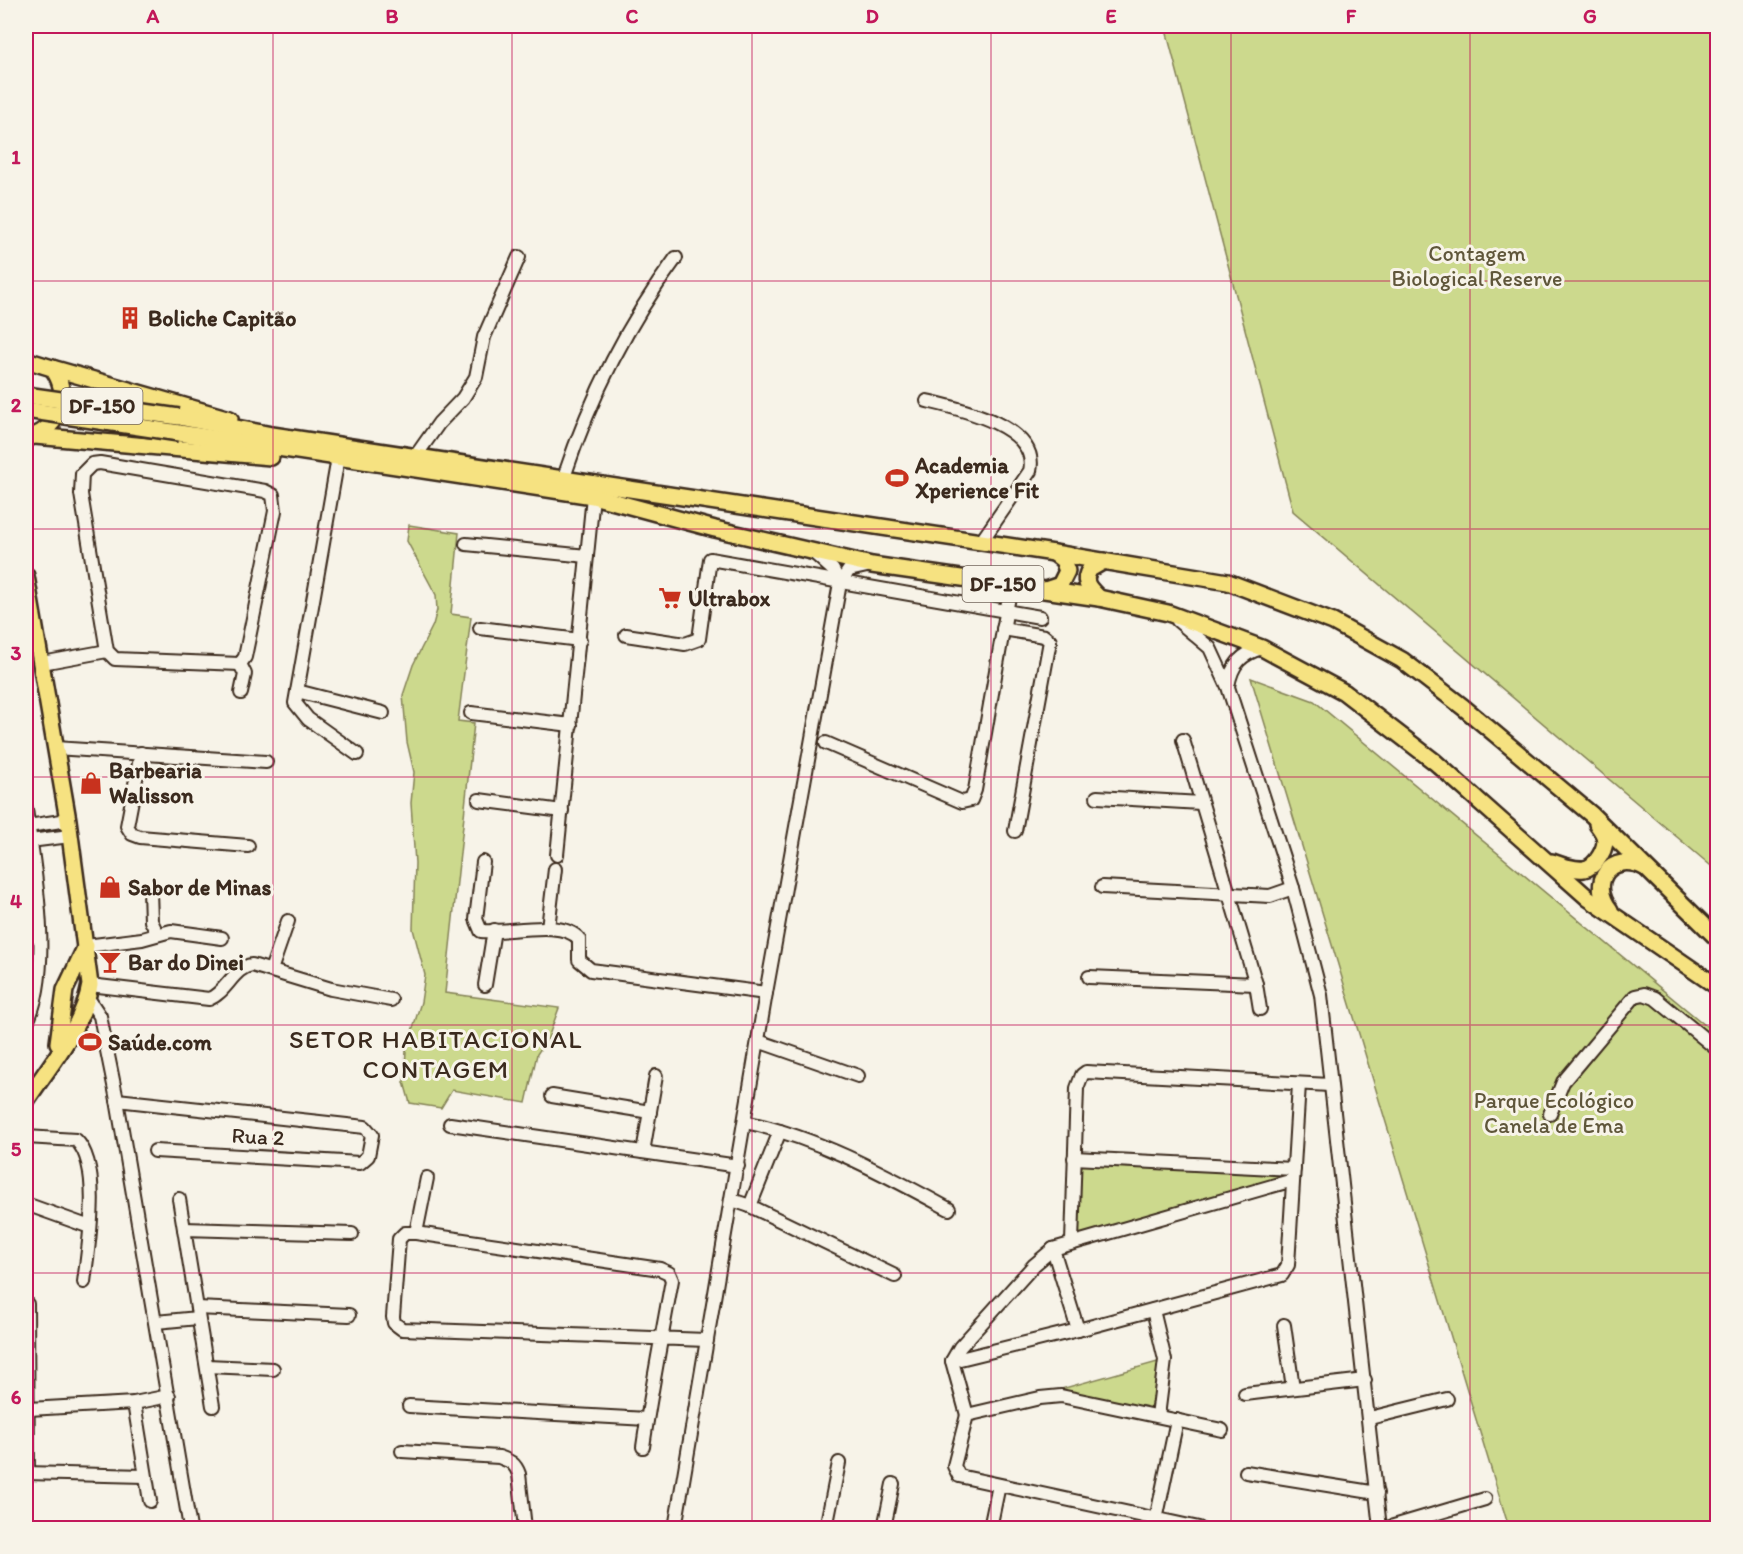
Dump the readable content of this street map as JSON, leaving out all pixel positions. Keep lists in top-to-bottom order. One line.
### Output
{"streets":{"main road":["DF-150"],"street":["Rua 2"]},"districts":["SETOR HABITACIONAL CONTAGEM"],"parks":["Contagem Biological Reserve","Parque Ecológico Canela de Ema"],"places":{"building":["Boliche Capitão"],"sports":["Academia Xperience Fit","Saúde.com"],"supermarket":["Ultrabox"],"shop":["Barbearia Walisson","Sabor de Minas"],"bar":["Bar do Dinei"]},"grid":{"columns":["A","B","C","D","E","F","G"],"rows":["1","2","3","4","5","6"]}}
